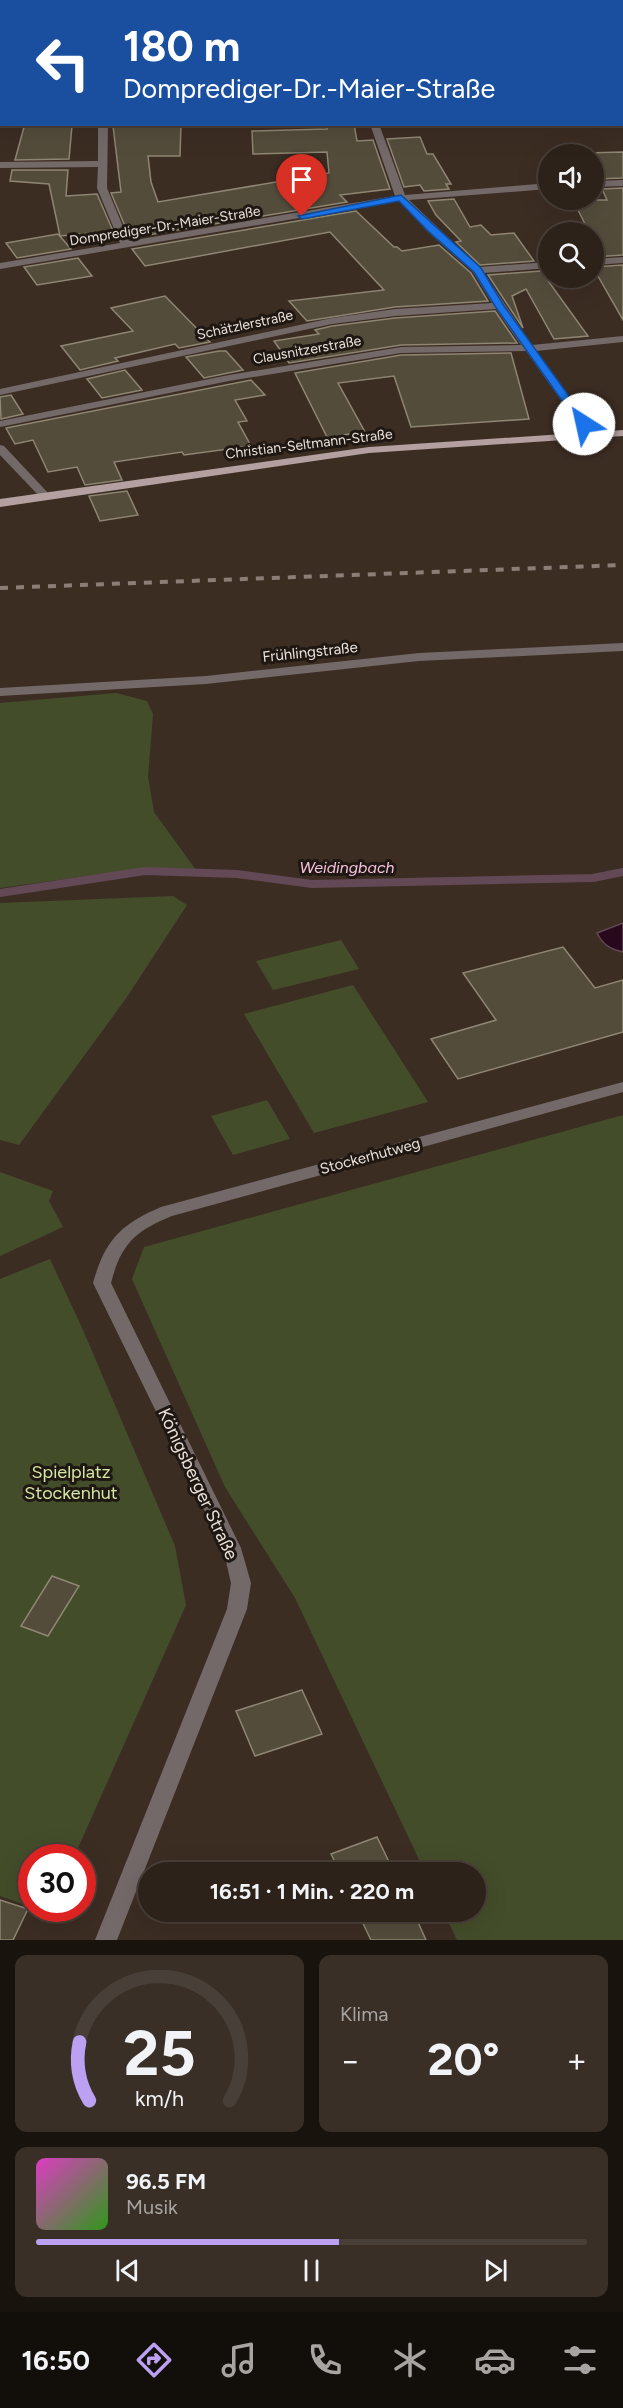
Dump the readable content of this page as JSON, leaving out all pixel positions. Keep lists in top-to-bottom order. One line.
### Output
{"streets":{"main road":["Christian-Seltmann-Straße"],"street":["Domprediger-Dr.-Maier-Straße","Schätzlerstraße","Clausnitzerstraße","Frühlingstraße","Stockerhutweg","Königsberger Straße"]},"crossings":[["Stockerhutweg","Königsberger Straße"]],"water":["Weidingbach"],"parks":["Spielplatz Stockenhut"],"page":{"turn":["180 m","Domprediger-Dr.-Maier-Straße"],"limit":"30","trip":"16:51 · 1 Min. · 220 m","tile":"Klima","heat":["−","20°","+"],"song":["96.5 FM","Musik"],"tabs":"16:50","gauge":["25","km/h"]}}
